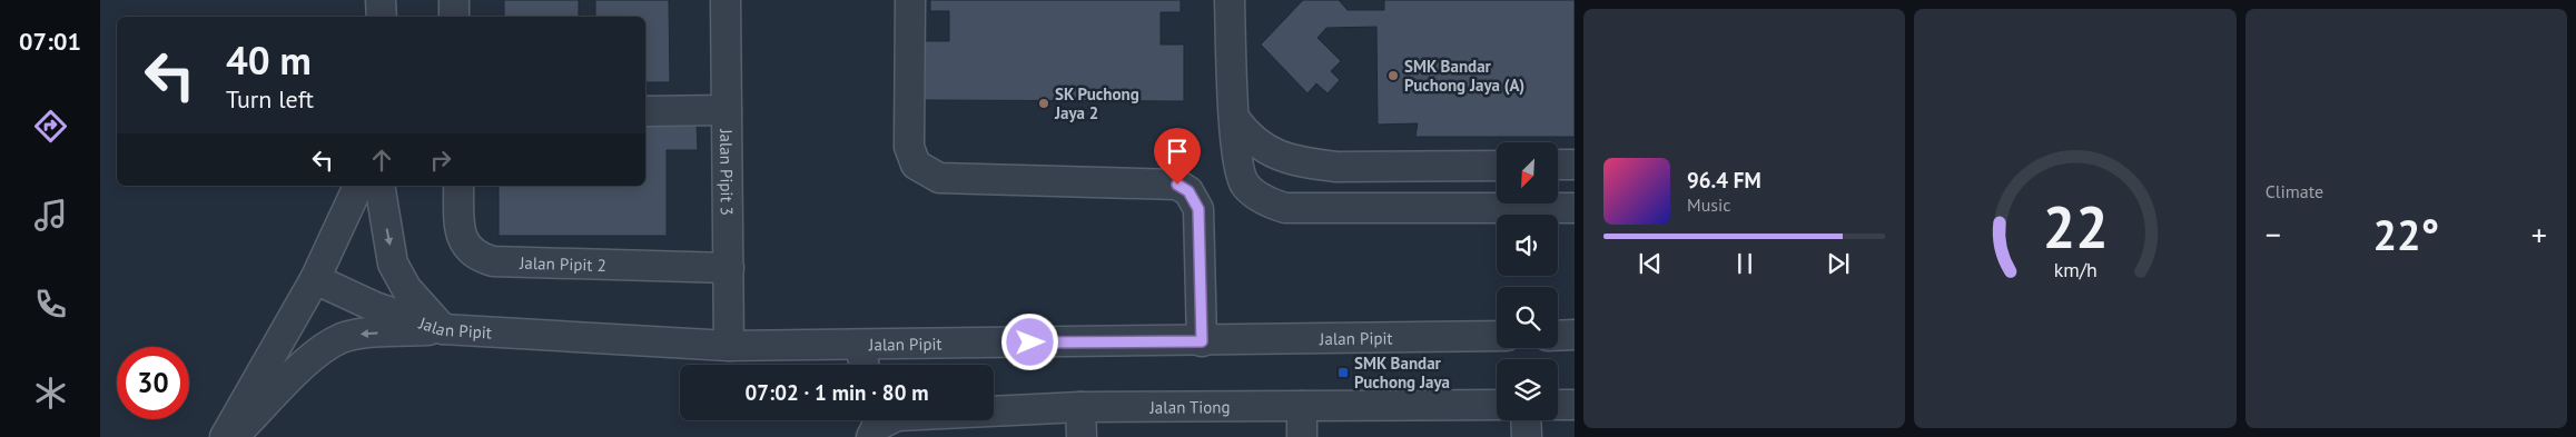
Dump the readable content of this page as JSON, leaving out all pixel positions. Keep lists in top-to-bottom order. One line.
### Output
{"streets":{"street":["Jalan Pipit 3","Jalan Pipit 2","Jalan Pipit","Jalan Tiong"]},"crossings":[["Jalan Pipit 3","Jalan Pipit 2"],["Jalan Pipit 3","Jalan Pipit"]],"places":{"other":["SMK Bandar Puchong Jaya (A)","SK Puchong Jaya 2"],"transit":["SMK Bandar Puchong Jaya"]},"north":"bottom left","page":{"tabs":"07:01","tile":"Climate","turn":["40 m","Turn left"],"song":["96.4 FM","Music"],"heat":["−","22°","+"],"limit":"30","trip":"07:02 · 1 min · 80 m","gauge":["22","km/h"]}}
